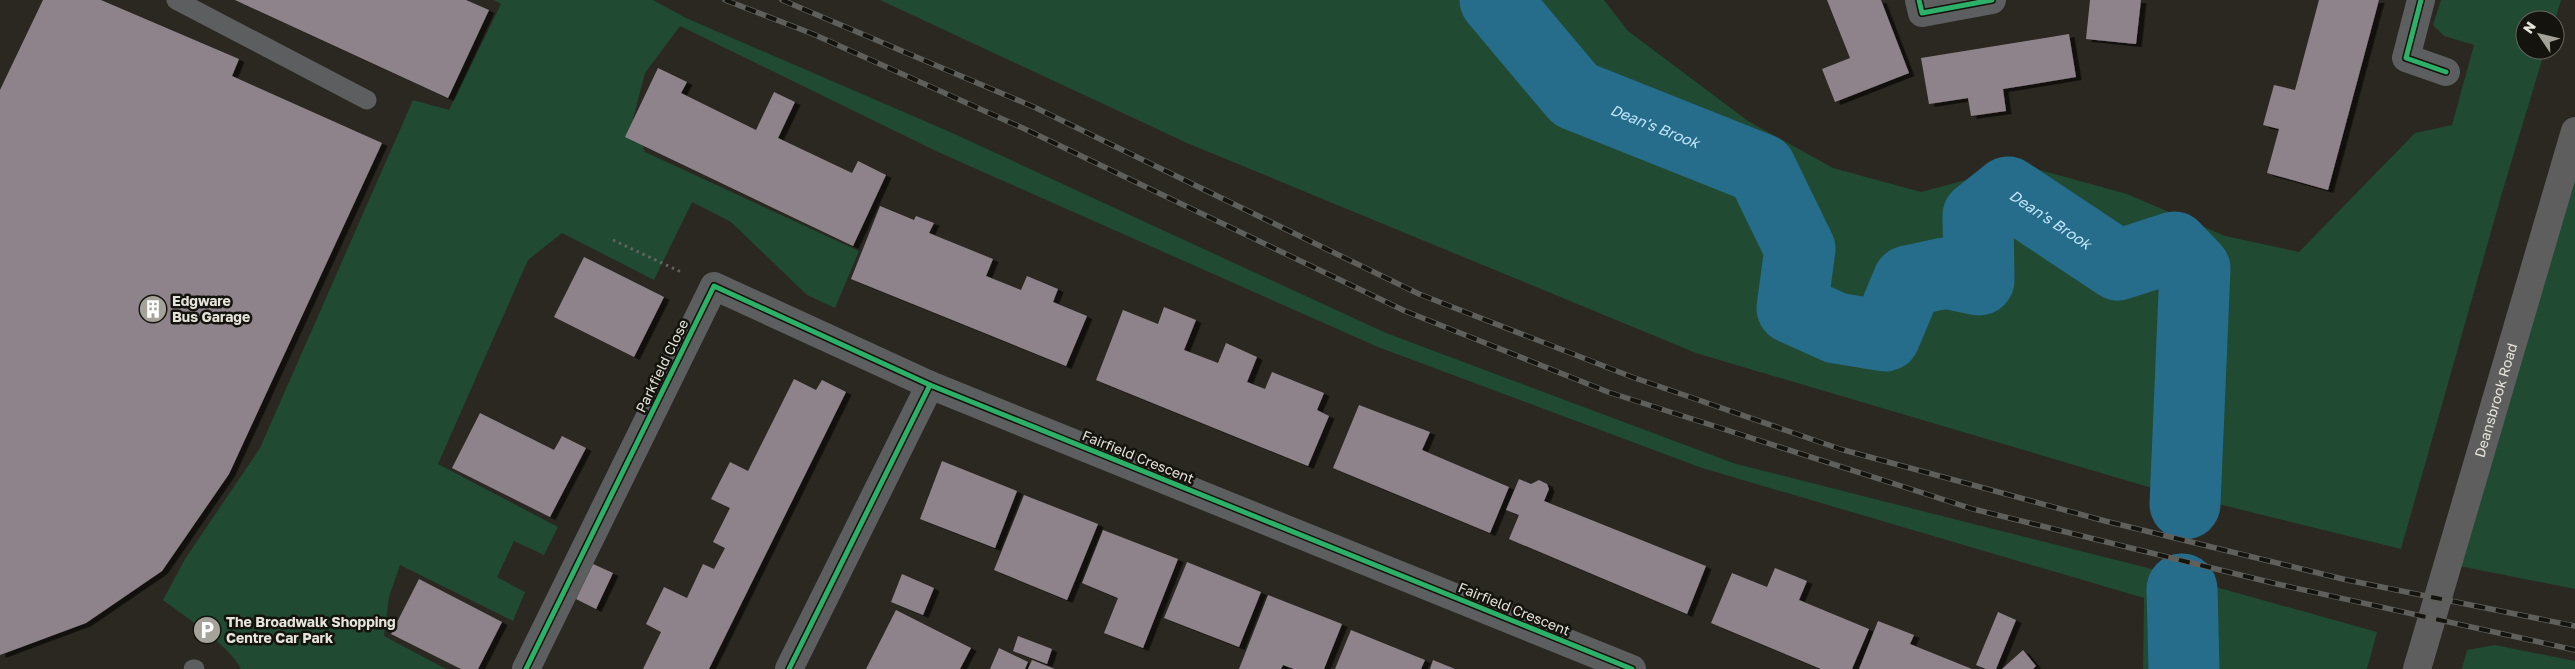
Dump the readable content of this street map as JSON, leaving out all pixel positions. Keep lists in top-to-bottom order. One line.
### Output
{"streets":{"main road":["Deansbrook Road"],"street":["Parkfield Close","Fairfield Crescent"]},"water":["Dean's Brook"],"places":{"building":["Edgware Bus Garage"],"parking":["The Broadwalk Shopping Centre Car Park"]},"north":"top left"}
